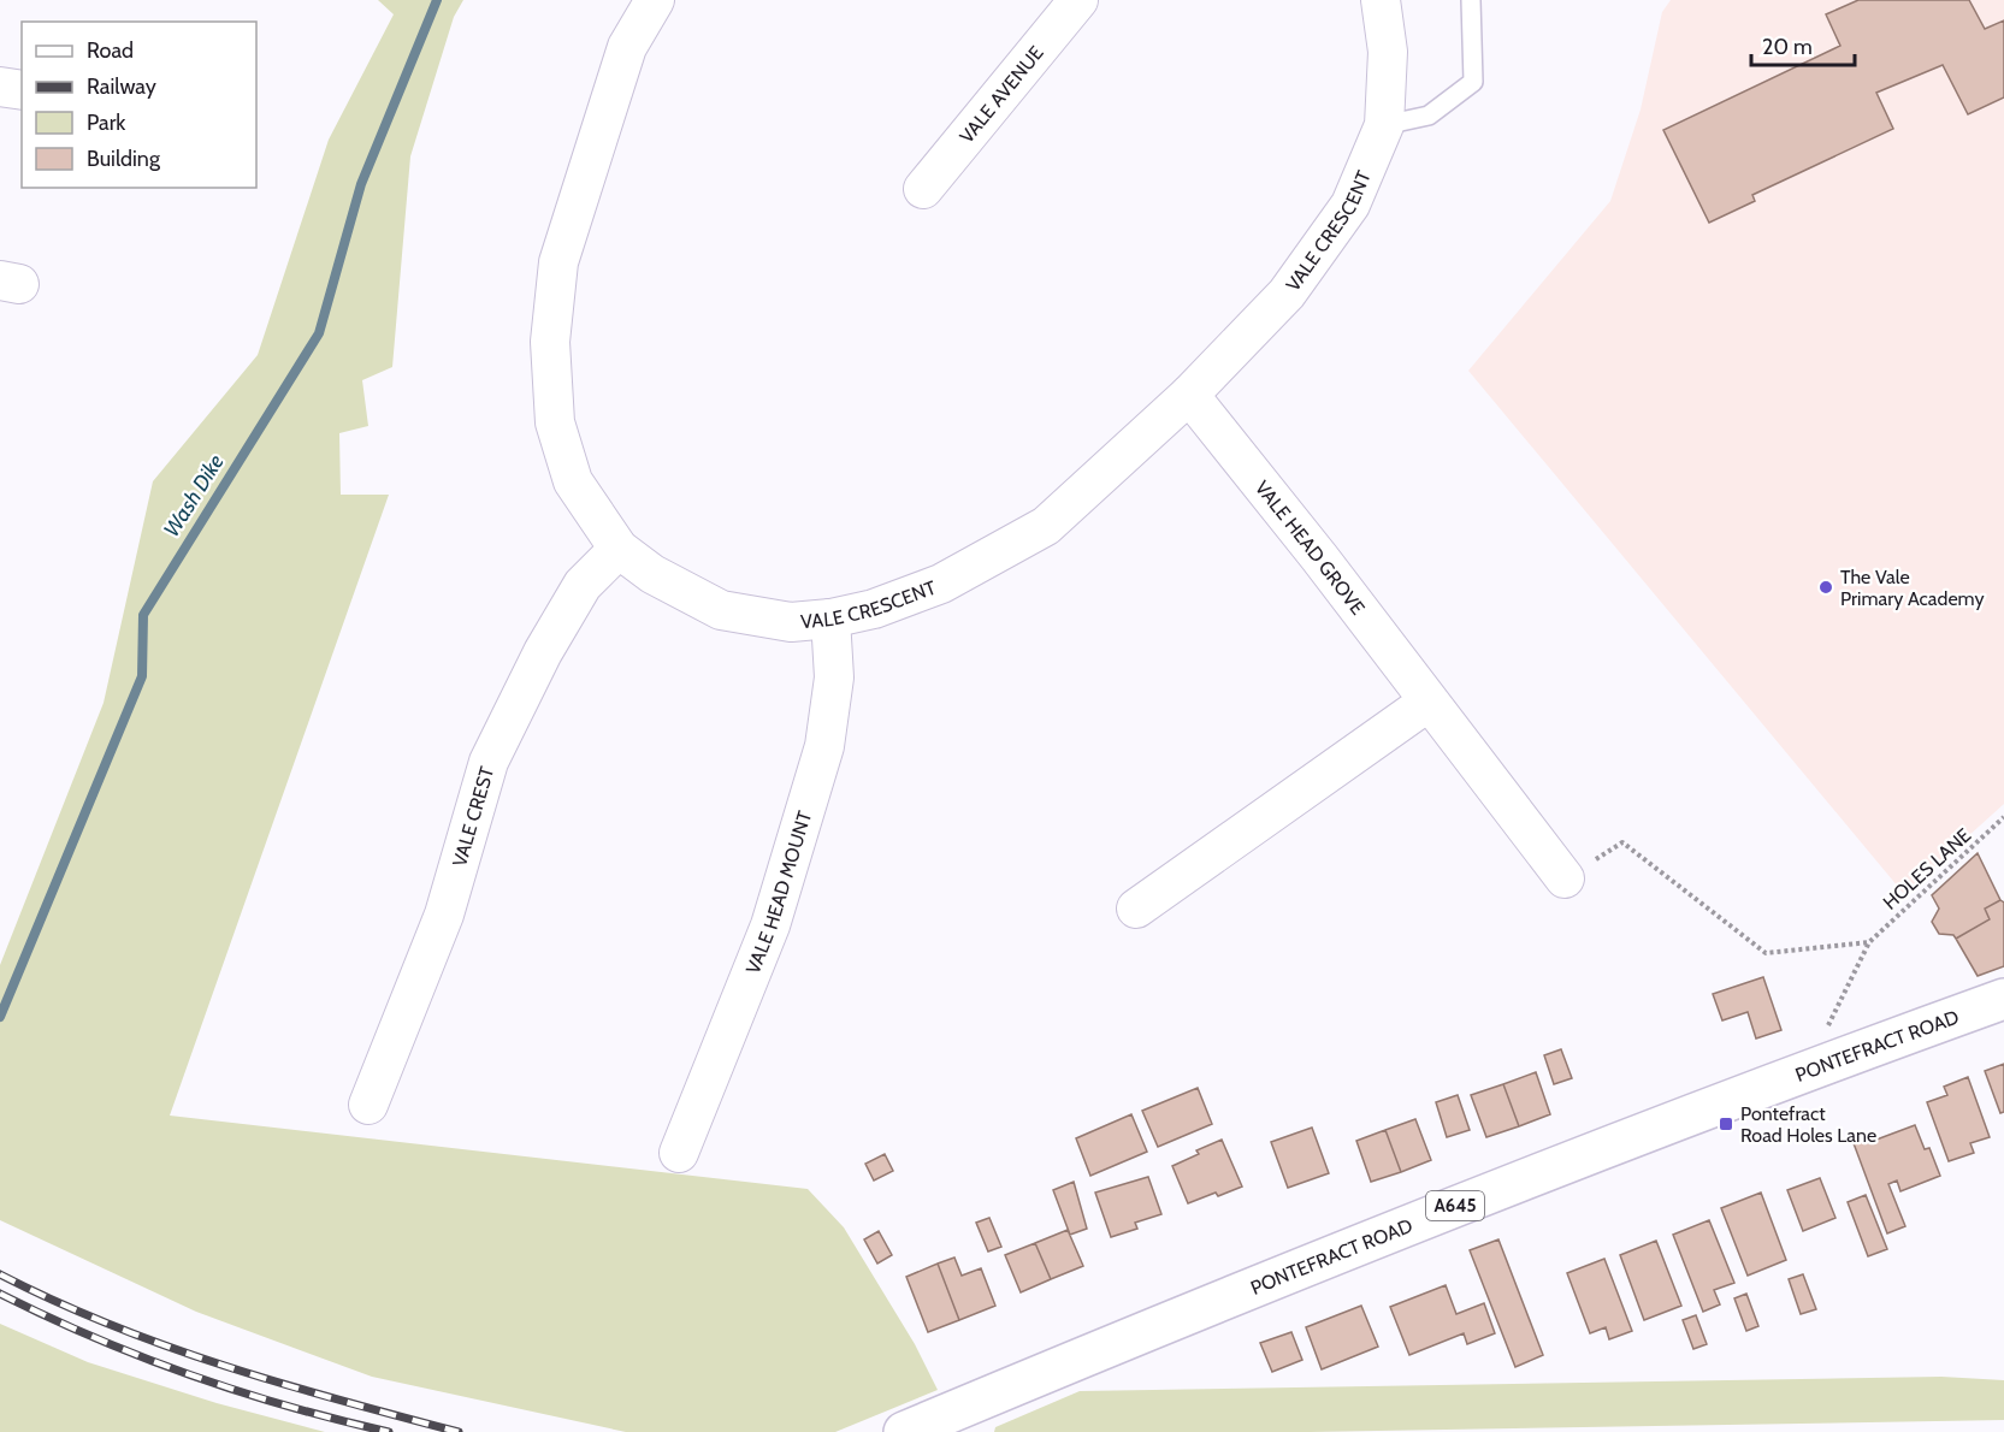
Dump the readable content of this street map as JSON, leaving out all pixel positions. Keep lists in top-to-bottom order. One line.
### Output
{"streets":{"main road":["PONTEFRACT ROAD","A645"],"street":["VALE AVENUE","VALE CRESCENT","VALE HEAD GROVE","VALE CREST","VALE HEAD MOUNT"],"path":["HOLES LANE"]},"crossings":[["VALE CRESCENT","VALE HEAD GROVE"],["VALE CRESCENT","VALE CREST"],["VALE CRESCENT","VALE HEAD MOUNT"],["HOLES LANE","PONTEFRACT ROAD"]],"water":["Wash Dike"],"places":{"other":["The Vale Primary Academy"],"transit":["Pontefract Road Holes Lane"]},"legend":["Road","Railway","Park","Building"],"scale_bar":"20 m"}
